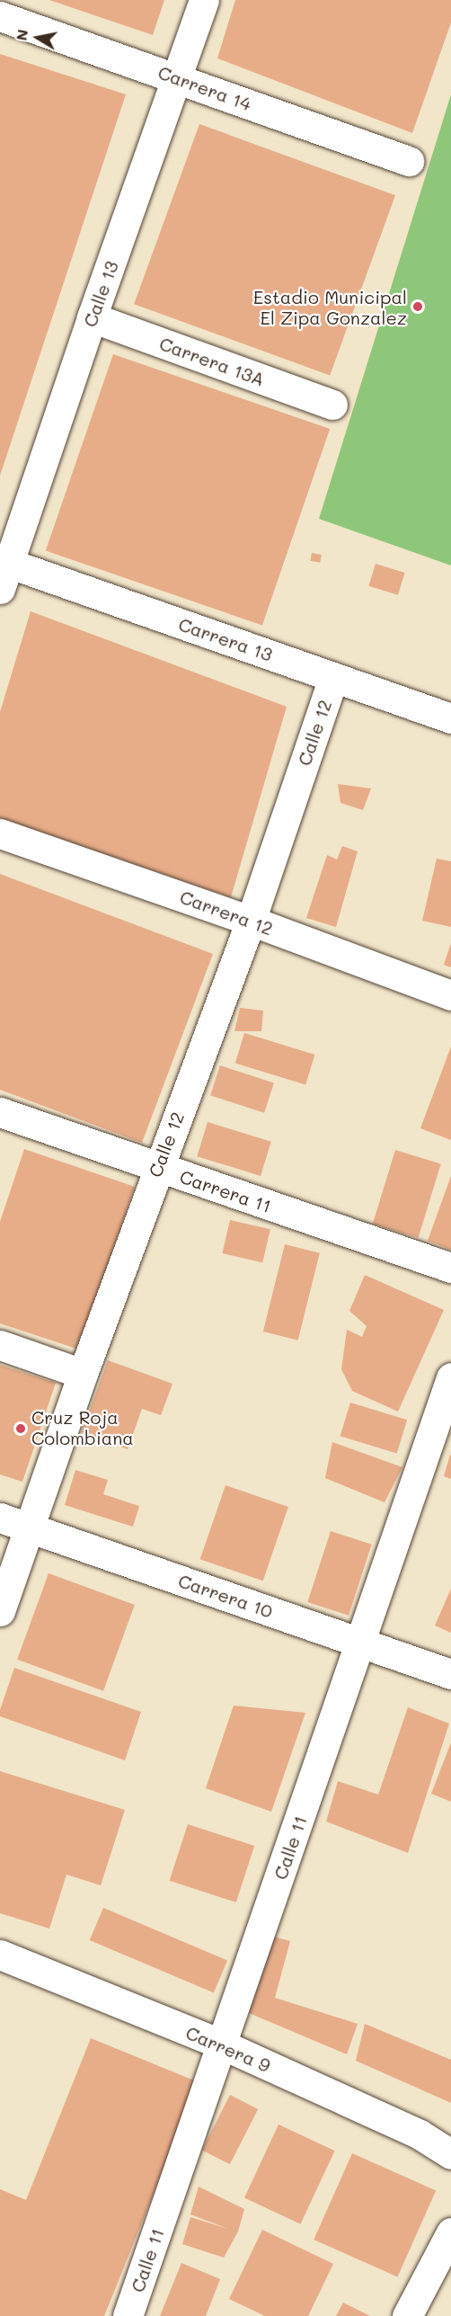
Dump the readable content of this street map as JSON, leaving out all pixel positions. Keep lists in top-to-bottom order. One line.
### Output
{"streets":{"street":["Carrera 14","Calle 13","Carrera 13A","Carrera 13","Calle 12","Carrera 12","Carrera 11","Carrera 10","Calle 11","Carrera 9"]},"crossings":[["Carrera 14","Calle 13"],["Calle 13","Carrera 13A"],["Calle 13","Carrera 13"],["Carrera 13","Calle 12"],["Calle 12","Carrera 12"],["Calle 12","Carrera 11"],["Calle 12","Carrera 10"],["Carrera 10","Calle 11"],["Calle 11","Carrera 9"]],"places":["Estadio Municipal El Zipa Gonzalez","Cruz Roja Colombiana"],"north":"left"}
